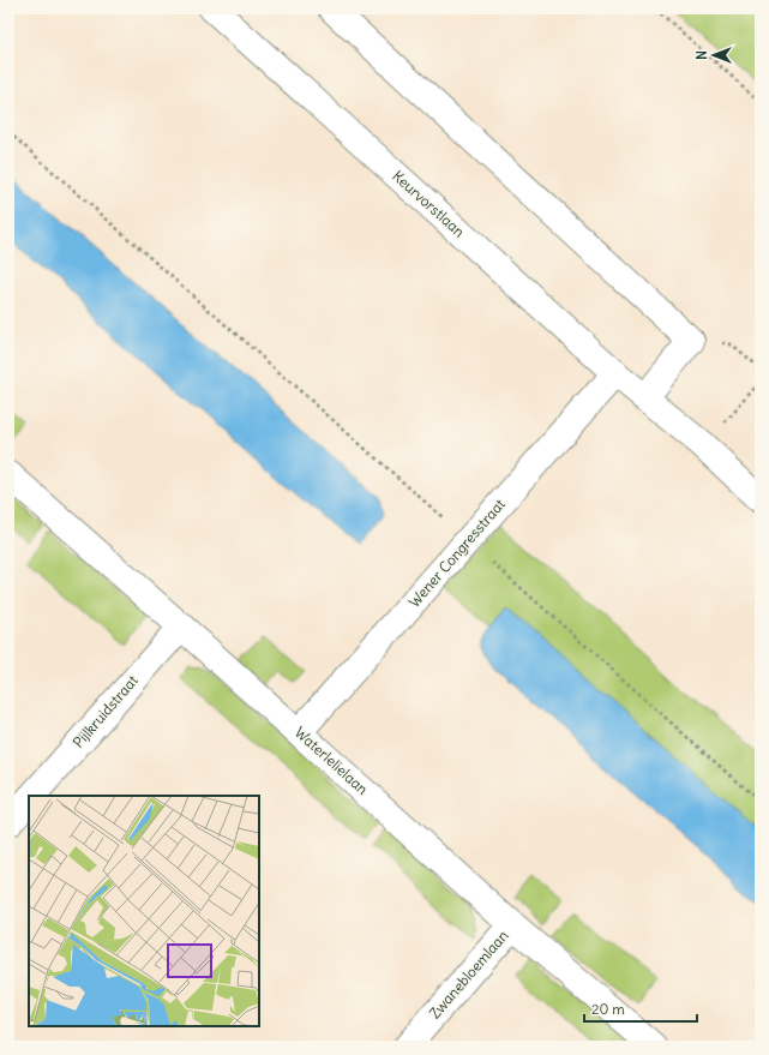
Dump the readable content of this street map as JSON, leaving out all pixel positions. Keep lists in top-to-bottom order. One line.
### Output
{"streets":{"street":["Keurvorstlaan","Wener Congresstraat","Pijlkruidstraat","Waterlelielaan","Zwanebloemlaan"]},"crossings":[["Keurvorstlaan","Wener Congresstraat"],["Wener Congresstraat","Waterlelielaan"],["Pijlkruidstraat","Waterlelielaan"],["Waterlelielaan","Zwanebloemlaan"]],"scale_bar":"20 m","north":"left"}
